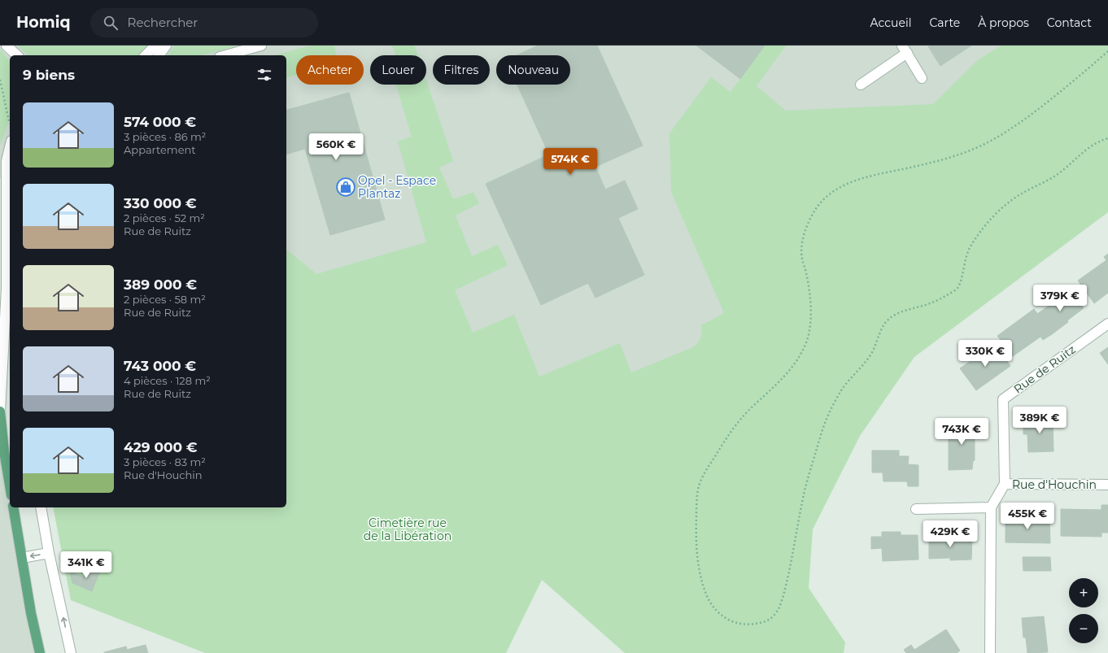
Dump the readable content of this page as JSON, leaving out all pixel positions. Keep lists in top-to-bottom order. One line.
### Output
{"streets":{"street":["Rue de Ruitz","Rue d'Houchin"]},"crossings":[["Rue de Ruitz","Rue d'Houchin"]],"parks":["Cimetière rue de la Libération"],"places":{"shop":["Opel - Espace Plantaz"]},"page":{"header":"Homiq","search":"Rechercher","nav":["Accueil","Carte","À propos","Contact"],"chip":["Acheter","Louer","Filtres","Nouveau"],"heading":"9 biens","list":[{"name":"574 000 €","note":"3 pièces · 86 m² · Appartement"},{"name":"330 000 €","note":"2 pièces · 52 m² · Rue de Ruitz"},{"name":"389 000 €","note":"2 pièces · 58 m² · Rue de Ruitz"},{"name":"743 000 €","note":"4 pièces · 128 m² · Rue de Ruitz"},{"name":"429 000 €","note":"3 pièces · 83 m² · Rue d'Houchin"}],"price":["560K €","574K €","379K €","330K €","389K €","743K €","455K €","429K €","341K €"],"map_buttons":["+","−"]}}
